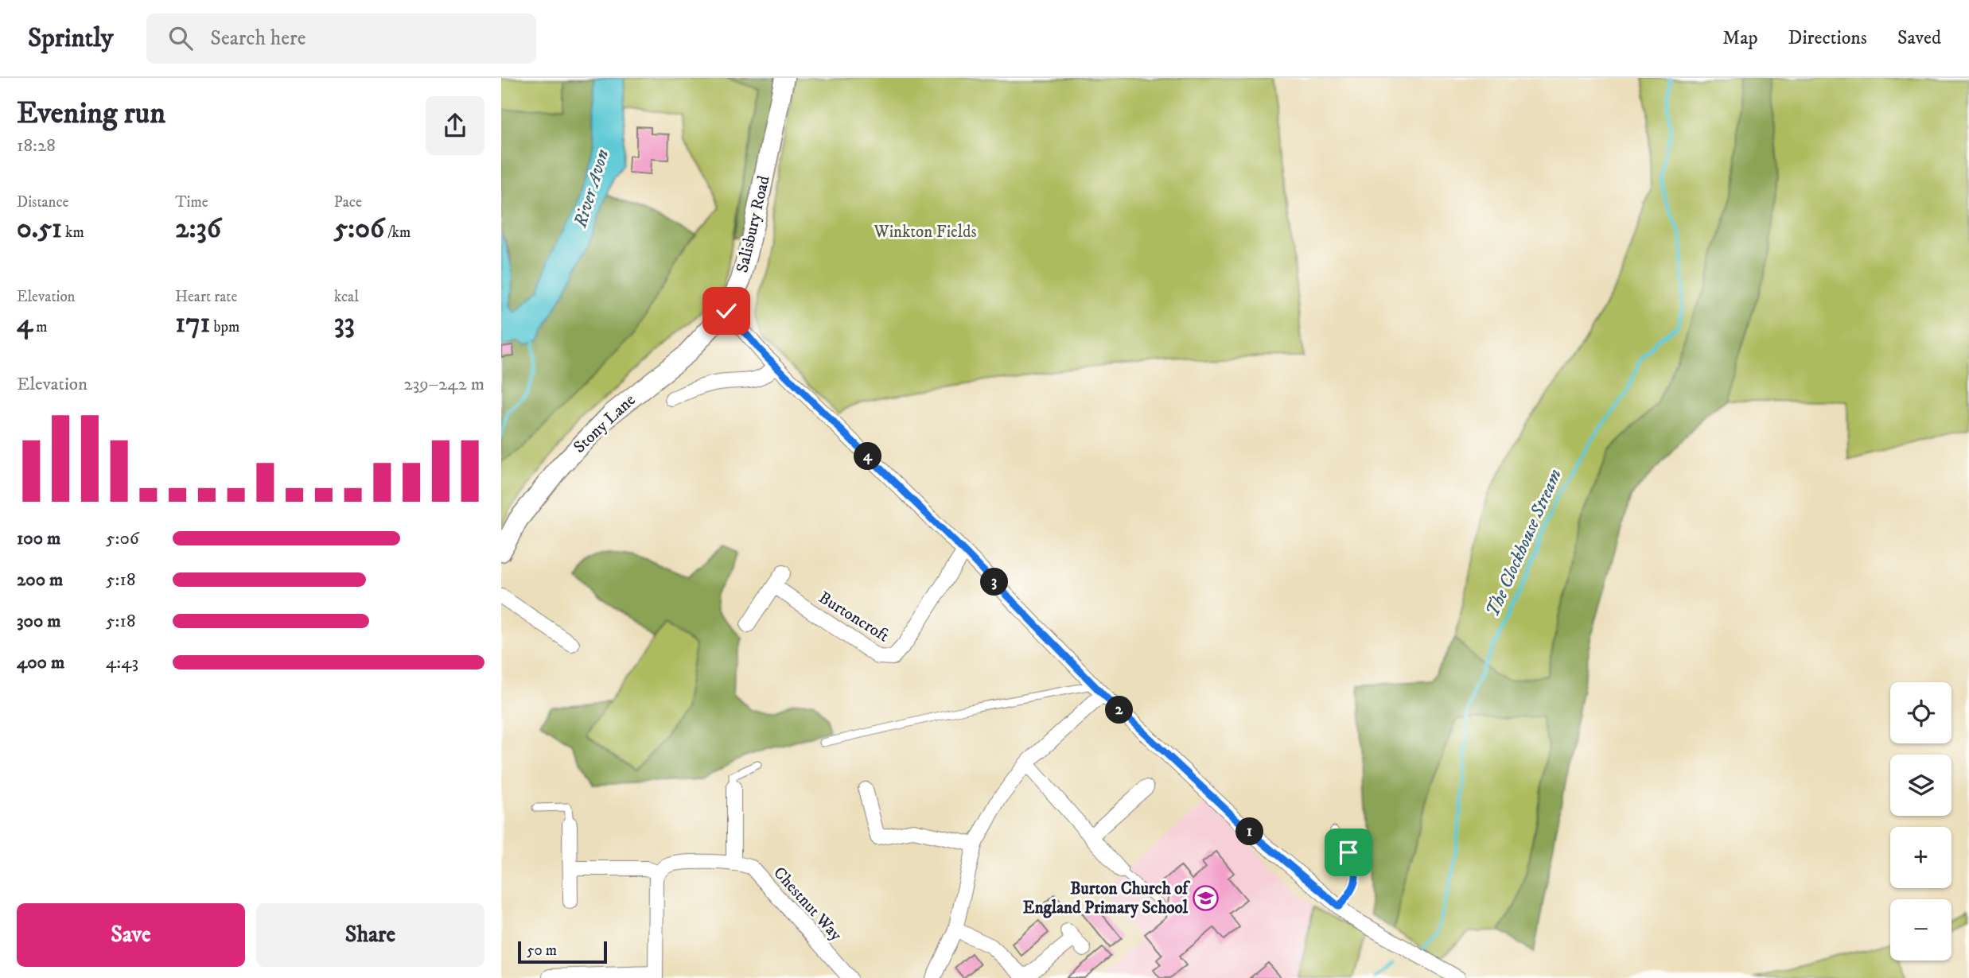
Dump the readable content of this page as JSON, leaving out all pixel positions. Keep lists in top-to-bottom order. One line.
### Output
{"streets":{"main road":["Salisbury Road","Stony Lane"],"street":["Burtoncroft","Chestnut Way"]},"crossings":[["Salisbury Road","Stony Lane"]],"water":["River Avon","The Clockhouse Stream"],"parks":["Winkton Fields"],"places":{"school or university":["Burton Church of England Primary School"]},"scale_bar":"50 m","page":{"header":"Sprintly","search":"Search here","nav":["Map","Directions","Saved"],"heading":["Evening run","18:28"],"stats":[["Distance","0.51 km"],["Time","2:36"],["Pace","5:06 /km"],["Elevation","4 m"],["Heart rate","171 bpm"],["kcal","33"]],"chart":["Elevation","239–242 m"],"pins":["4","3","2","1"],"list":[{"name":"100 m","note":"5:06"},{"name":"200 m","note":"5:18"},{"name":"300 m","note":"5:18"},{"name":"400 m","note":"4:43"}],"map_buttons":["+","−"],"buttons":["Save","Share"],"scale":"50 m"}}
